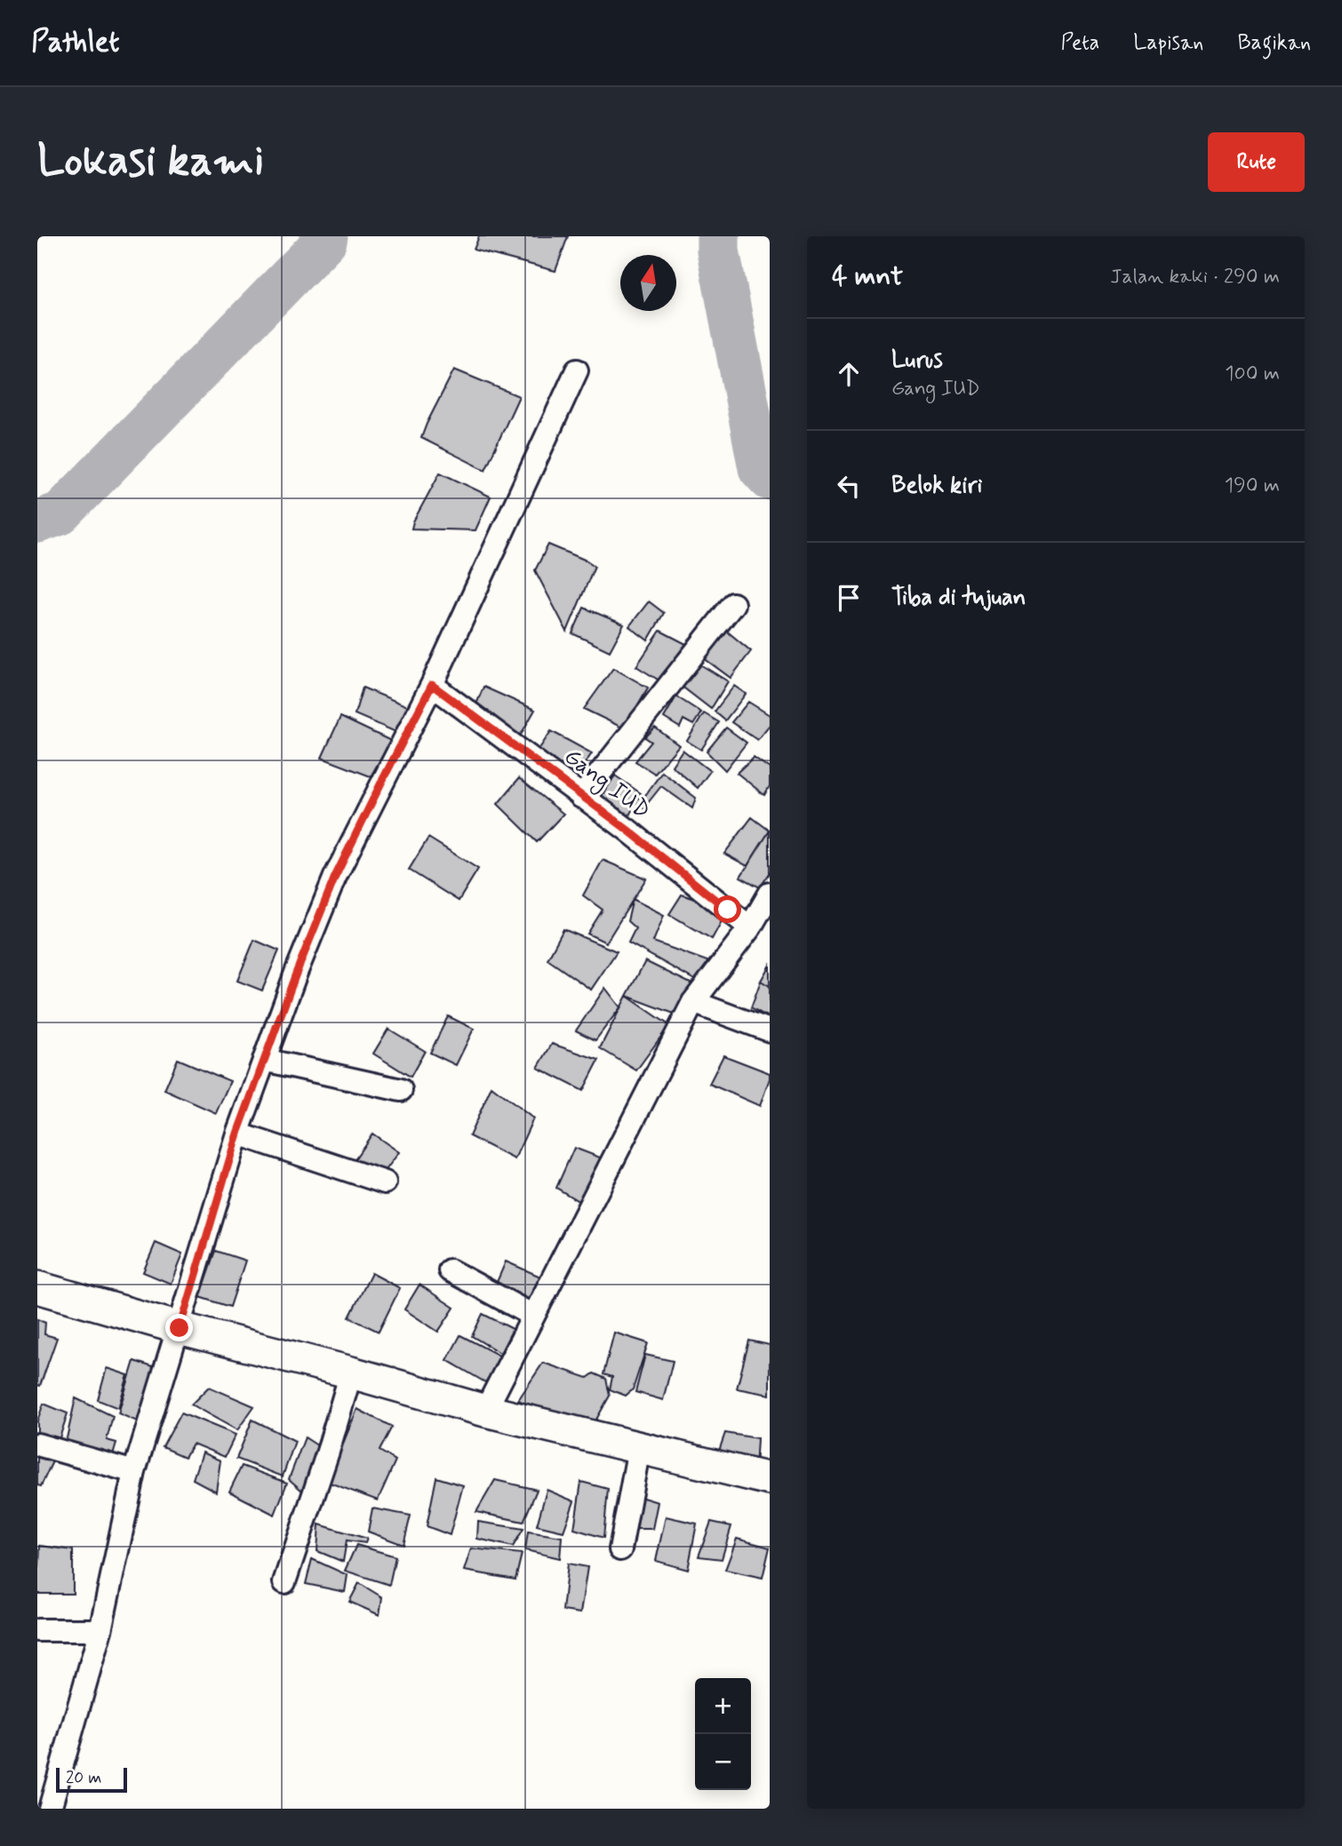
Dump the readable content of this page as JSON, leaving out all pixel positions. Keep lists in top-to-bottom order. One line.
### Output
{"streets":{"street":["Gang IUD"]},"scale_bar":"20 m","north":"top","page":{"header":"Pathlet","nav":["Peta","Lapisan","Bagikan"],"buttons":"Rute","title":"Lokasi kami","heading":["4 mnt","Jalan kaki · 290 m"],"list":[["Lurus","Gang IUD","100 m"],["Belok kiri","190 m"],"Tiba di tujuan"],"map_buttons":["+","−"],"scale":"20 m"}}
